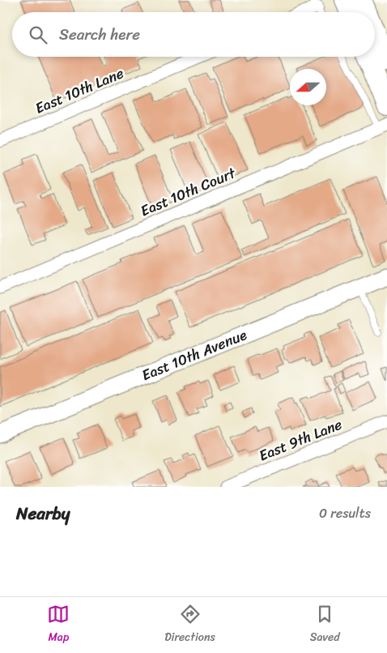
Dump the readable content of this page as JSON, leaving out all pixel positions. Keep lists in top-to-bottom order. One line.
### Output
{"streets":{"street":["East 10th Lane","East 10th Court","East 10th Avenue","East 9th Lane"]},"north":"left","page":{"search":"Search here","heading":["Nearby","0 results"],"nav":["Map","Directions","Saved"]}}
